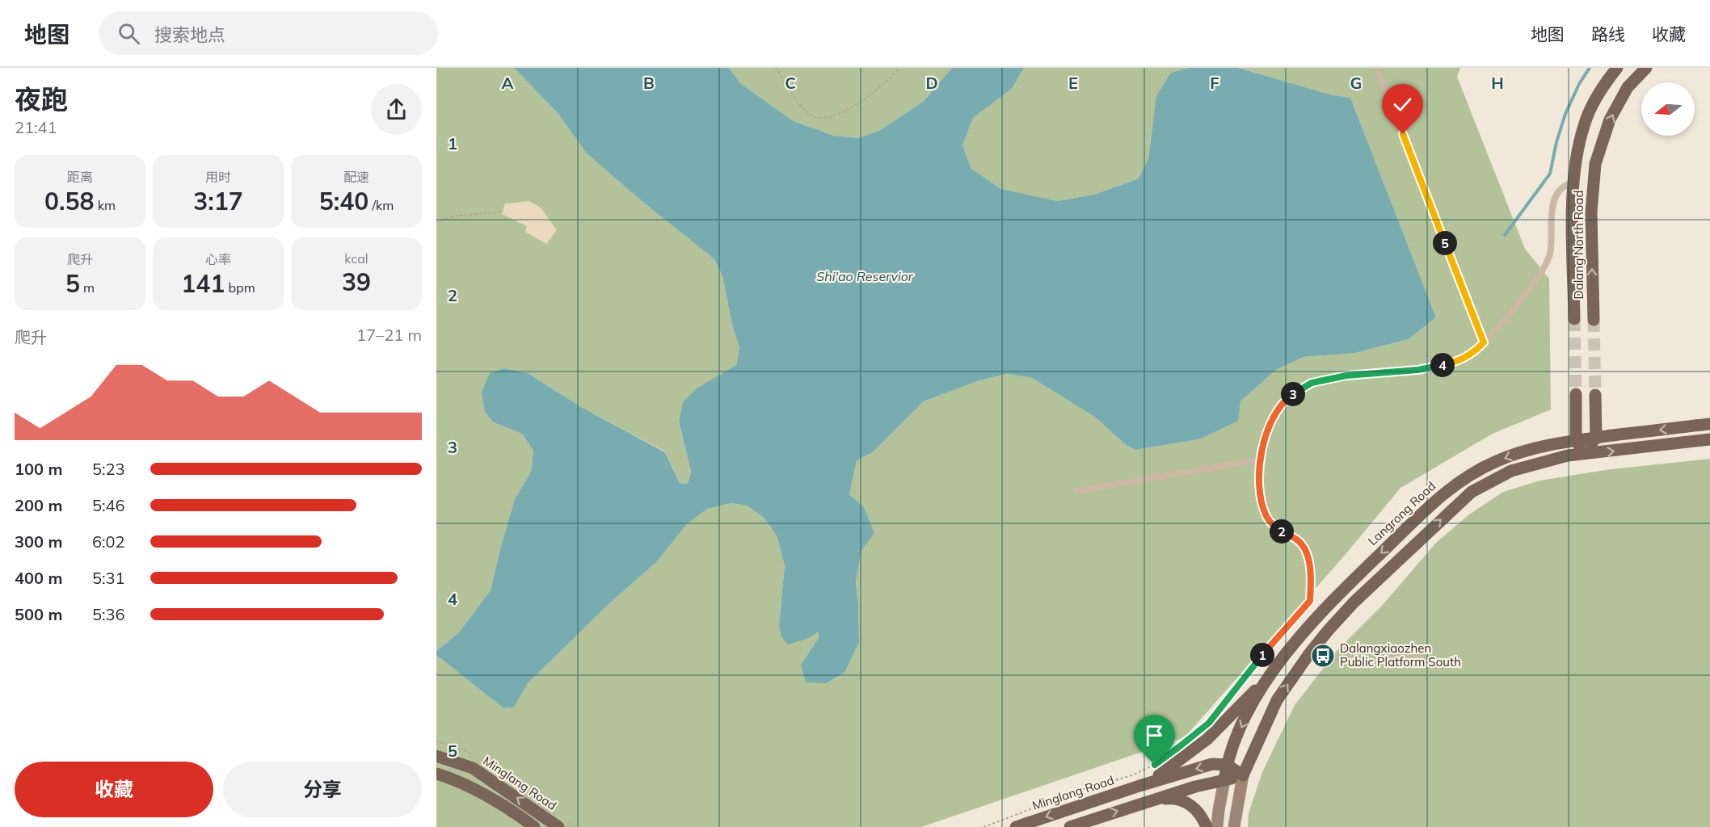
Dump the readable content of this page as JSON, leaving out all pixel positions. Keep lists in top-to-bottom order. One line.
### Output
{"streets":{"main road":["Dalang North Road","Langrong Road","Minglang Road"]},"crossings":[["Langrong Road","Minglang Road"]],"water":["Shi'ao Reservior"],"places":{"bus stop":["Dalangxiaozhen Public Platform South"]},"north":"left","page":{"header":"地图","search":"搜索地点","nav":["地图","路线","收藏"],"heading":["夜跑","21:41"],"stats":[["距离","0.58 km"],["用时","3:17"],["配速","5:40 /km"],["爬升","5 m"],["心率","141 bpm"],["kcal","39"]],"pins":["5","4","3","2","1"],"chart":["爬升","17–21 m"],"list":[{"name":"100 m","note":"5:23"},{"name":"200 m","note":"5:46"},{"name":"300 m","note":"6:02"},{"name":"400 m","note":"5:31"},{"name":"500 m","note":"5:36"}],"buttons":["收藏","分享"]},"grid":{"columns":["A","B","C","D","E","F","G","H"],"rows":["1","2","3","4","5"]}}
